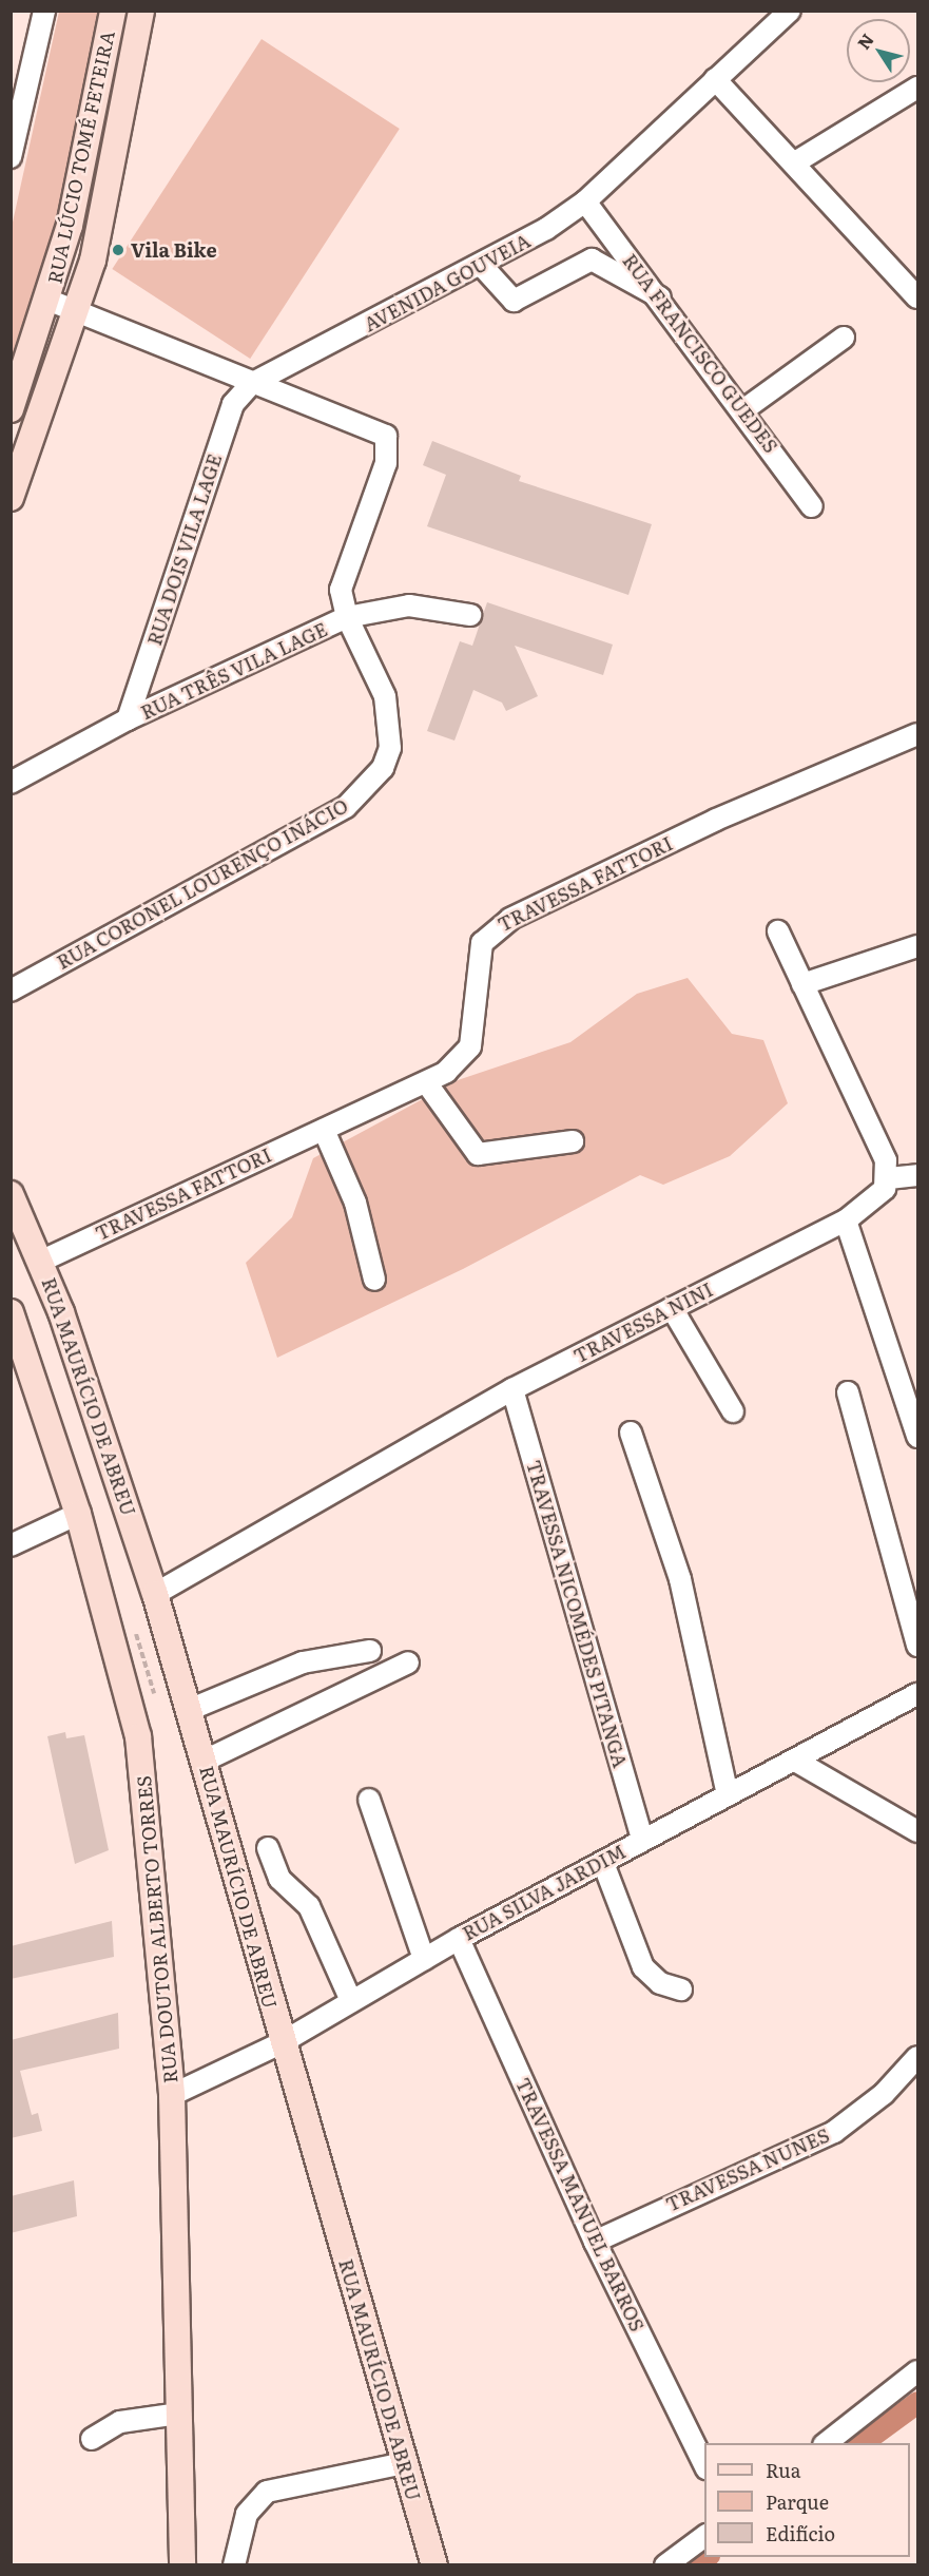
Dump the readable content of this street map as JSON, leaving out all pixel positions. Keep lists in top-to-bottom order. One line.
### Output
{"streets":{"main road":["RUA LÚCIO TOMÉ FETEIRA","RUA MAURÍCIO DE ABREU","RUA DOUTOR ALBERTO TORRES"],"street":["AVENIDA GOUVEIA","RUA FRANCISCO GUEDES","RUA DOIS VILA LAGE","RUA TRÊS VILA LAGE","RUA CORONEL LOURENÇO INÁCIO","TRAVESSA FATTORI","TRAVESSA NINI","TRAVESSA NICOMÉDES PITANGA","RUA SILVA JARDIM","TRAVESSA NUNES","TRAVESSA MANUEL BARROS"]},"crossings":[["AVENIDA GOUVEIA","RUA FRANCISCO GUEDES"],["AVENIDA GOUVEIA","RUA DOIS VILA LAGE"],["AVENIDA GOUVEIA","RUA CORONEL LOURENÇO INÁCIO"],["RUA DOIS VILA LAGE","RUA TRÊS VILA LAGE"],["RUA DOIS VILA LAGE","RUA CORONEL LOURENÇO INÁCIO"],["RUA TRÊS VILA LAGE","RUA CORONEL LOURENÇO INÁCIO"],["TRAVESSA FATTORI","RUA MAURÍCIO DE ABREU"],["TRAVESSA NINI","RUA MAURÍCIO DE ABREU"],["TRAVESSA NINI","TRAVESSA NICOMÉDES PITANGA"],["RUA MAURÍCIO DE ABREU","RUA SILVA JARDIM"],["TRAVESSA NICOMÉDES PITANGA","RUA SILVA JARDIM"],["RUA SILVA JARDIM","RUA DOUTOR ALBERTO TORRES"],["RUA SILVA JARDIM","TRAVESSA MANUEL BARROS"],["TRAVESSA NUNES","TRAVESSA MANUEL BARROS"]],"places":["Vila Bike"],"legend":["Rua","Parque","Edifício"],"north":"top left"}
